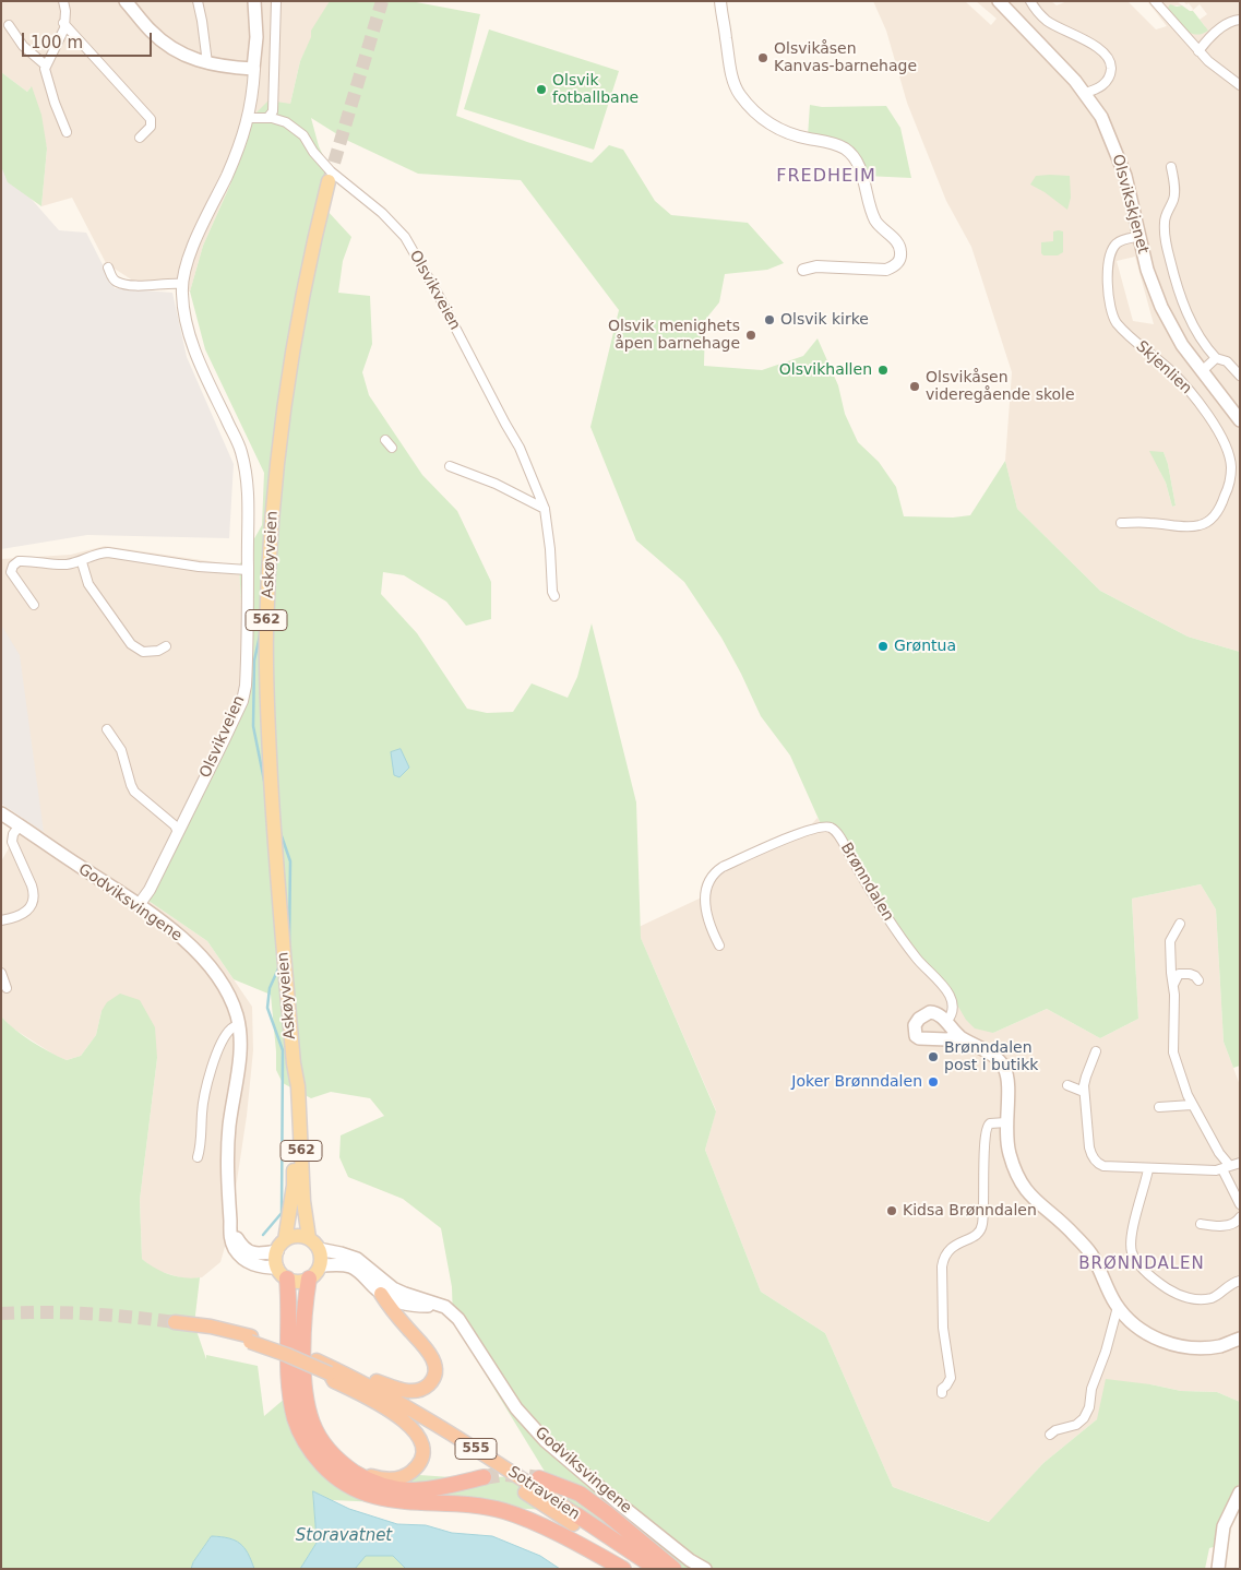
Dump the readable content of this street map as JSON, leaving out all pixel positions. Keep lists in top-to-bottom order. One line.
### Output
{"streets":{"highway":["555","Sotraveien"],"main road":["Olsvikskjenet","Askøyveien","562","Godviksvingene"],"street":["Olsvikveien","Skjenlien","Brønndalen"]},"crossings":[["Olsvikskjenet","Skjenlien"],["Olsvikveien","Godviksvingene"],["Askøyveien","562"],["Askøyveien","Godviksvingene"],["Askøyveien","555"],["562","Godviksvingene"],["562","555"],["Godviksvingene","555"],["555","Sotraveien"]],"districts":["FREDHEIM","BRØNNDALEN"],"water":["Storavatnet"],"places":["Olsvikåsen Kanvas-barnehage","Olsvik fotballbane","Olsvik kirke","Olsvik menighets åpen barnehage","Olsvikhallen","Olsvikåsen videregående skole","Grøntua","Brønndalen post i butikk","Joker Brønndalen","Kidsa Brønndalen"],"scale_bar":"100 m"}
